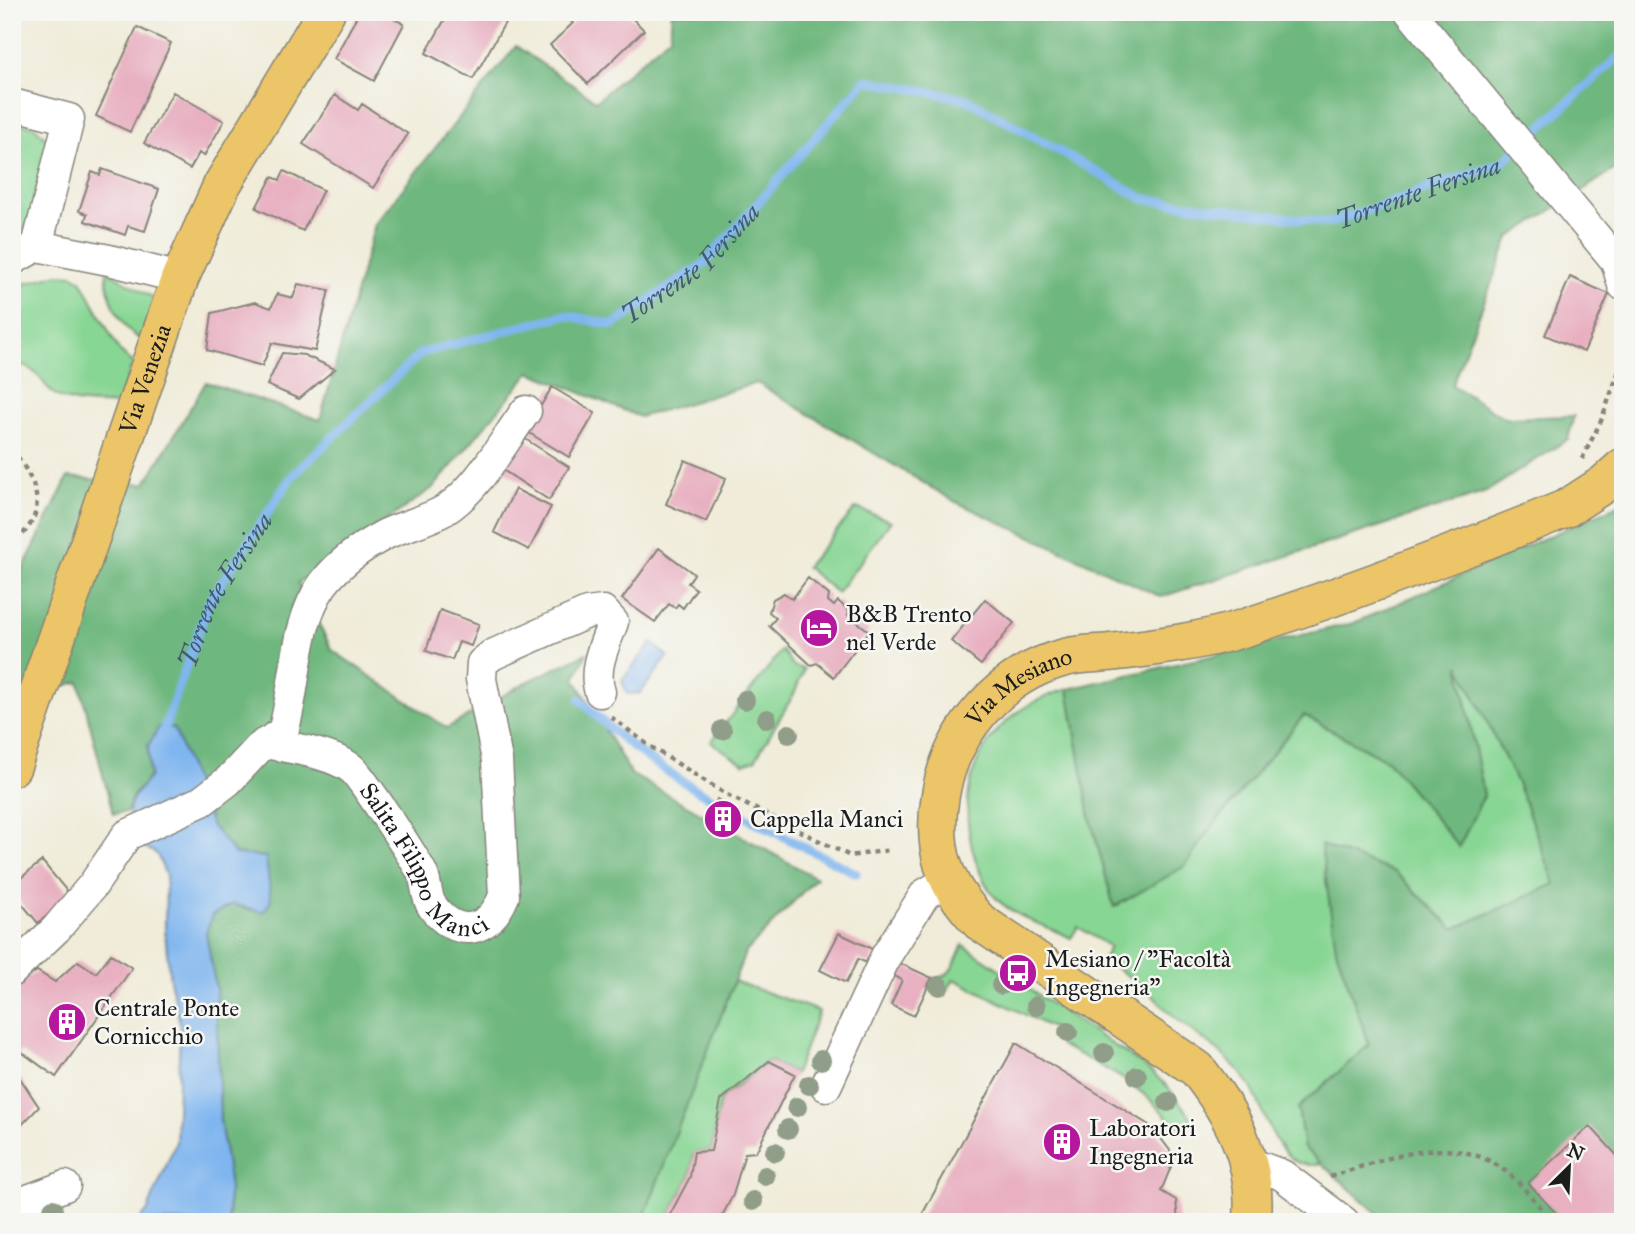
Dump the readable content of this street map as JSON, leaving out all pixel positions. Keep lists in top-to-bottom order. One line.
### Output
{"streets":{"main road":["Via Venezia","Via Mesiano"],"street":["Salita Filippo Manci"]},"water":["Torrente Fersina"],"places":{"hotel":["B&B Trento nel Verde"],"building":["Cappella Manci","Centrale Ponte Cornicchio","Laboratori Ingegneria"],"bus stop":["Mesiano / \"Facoltà Ingegneria\""]},"north":"top right"}
